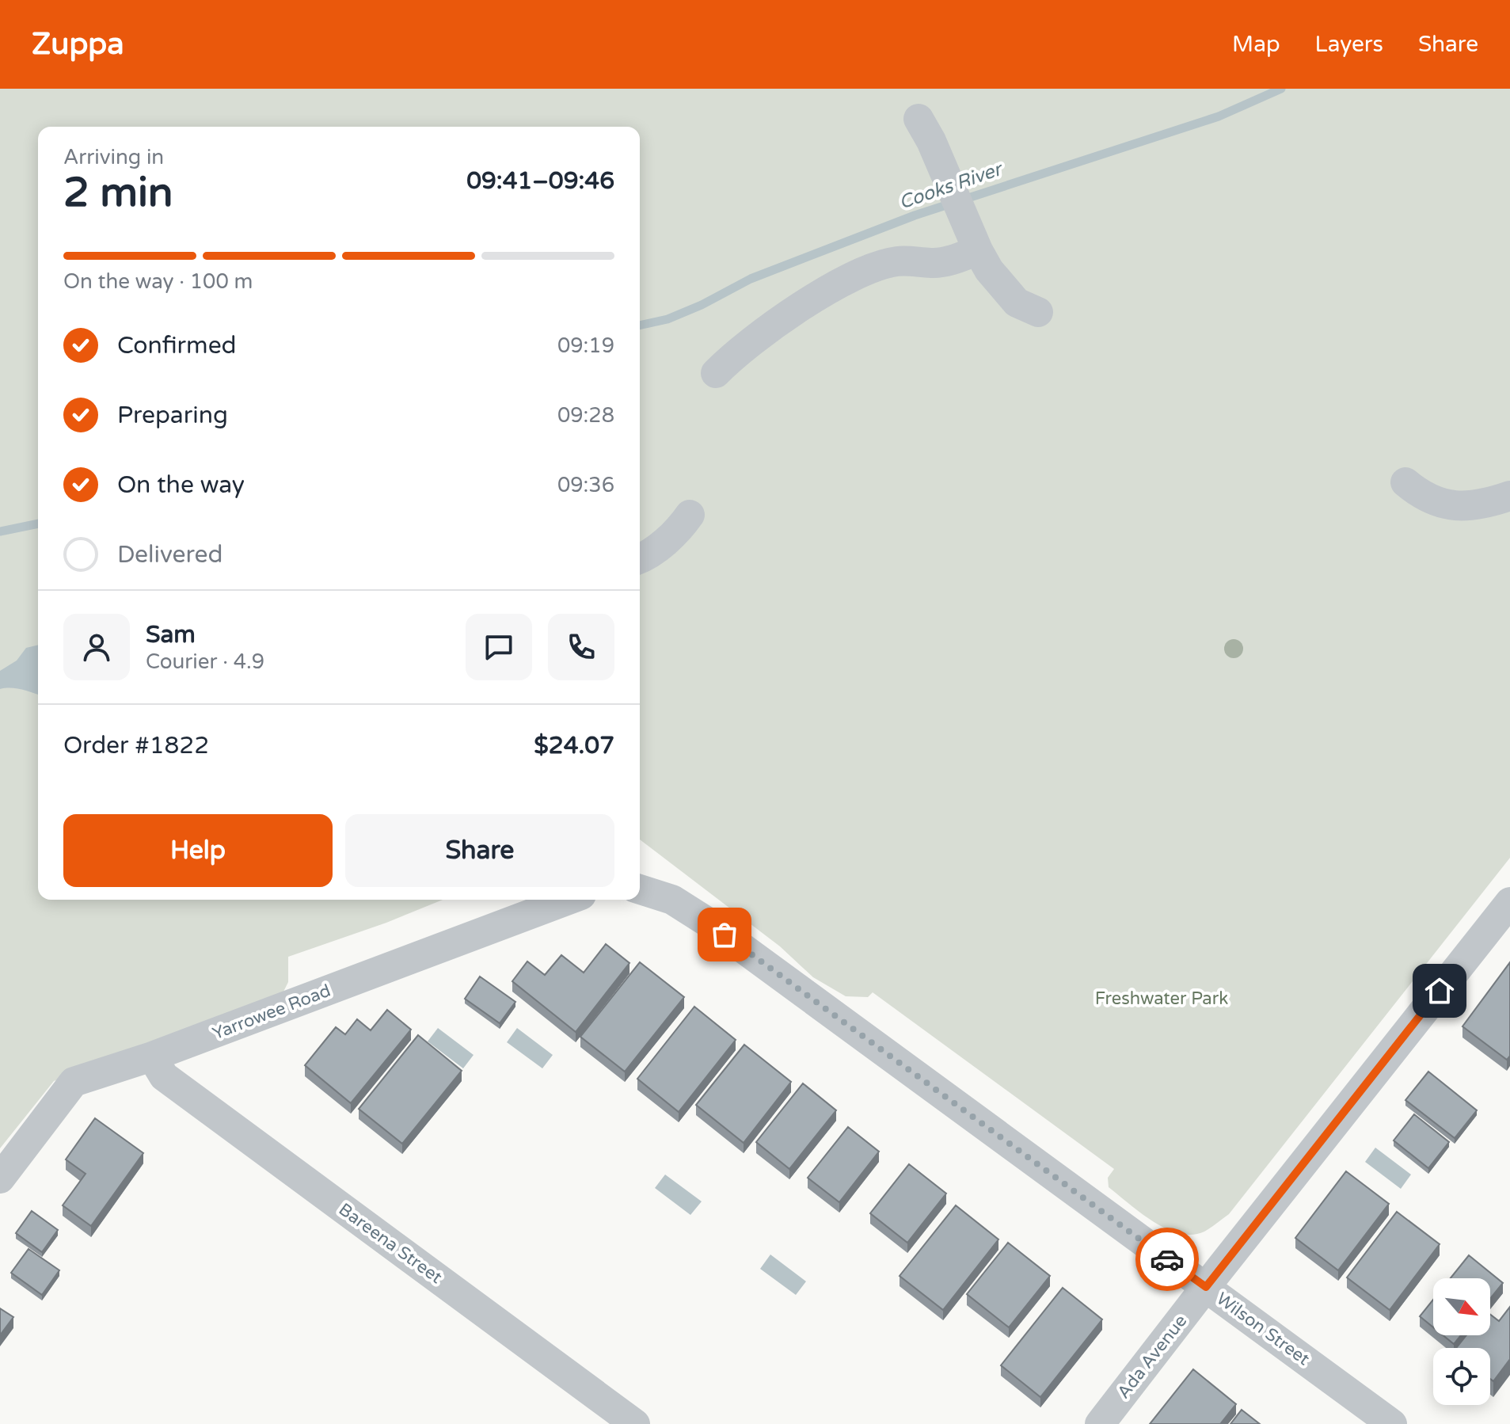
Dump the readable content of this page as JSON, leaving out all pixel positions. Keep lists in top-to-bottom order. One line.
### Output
{"streets":{"street":["Yarrowee Road","Bareena Street","Wilson Street","Ada Avenue"]},"crossings":[["Yarrowee Road","Bareena Street"],["Wilson Street","Ada Avenue"]],"water":["Cooks River"],"parks":["Freshwater Park"],"north":"bottom right","page":{"header":"Zuppa","nav":["Map","Layers","Share"],"heading":["2 min","Arriving in","09:41–09:46"],"panel":["Sam","Courier · 4.9","Order #1822","$24.07"],"bar":"On the way · 100 m","list":[["Confirmed","09:19"],["Preparing","09:28"],["On the way","09:36"],"Delivered"],"buttons":["Help","Share"]}}
